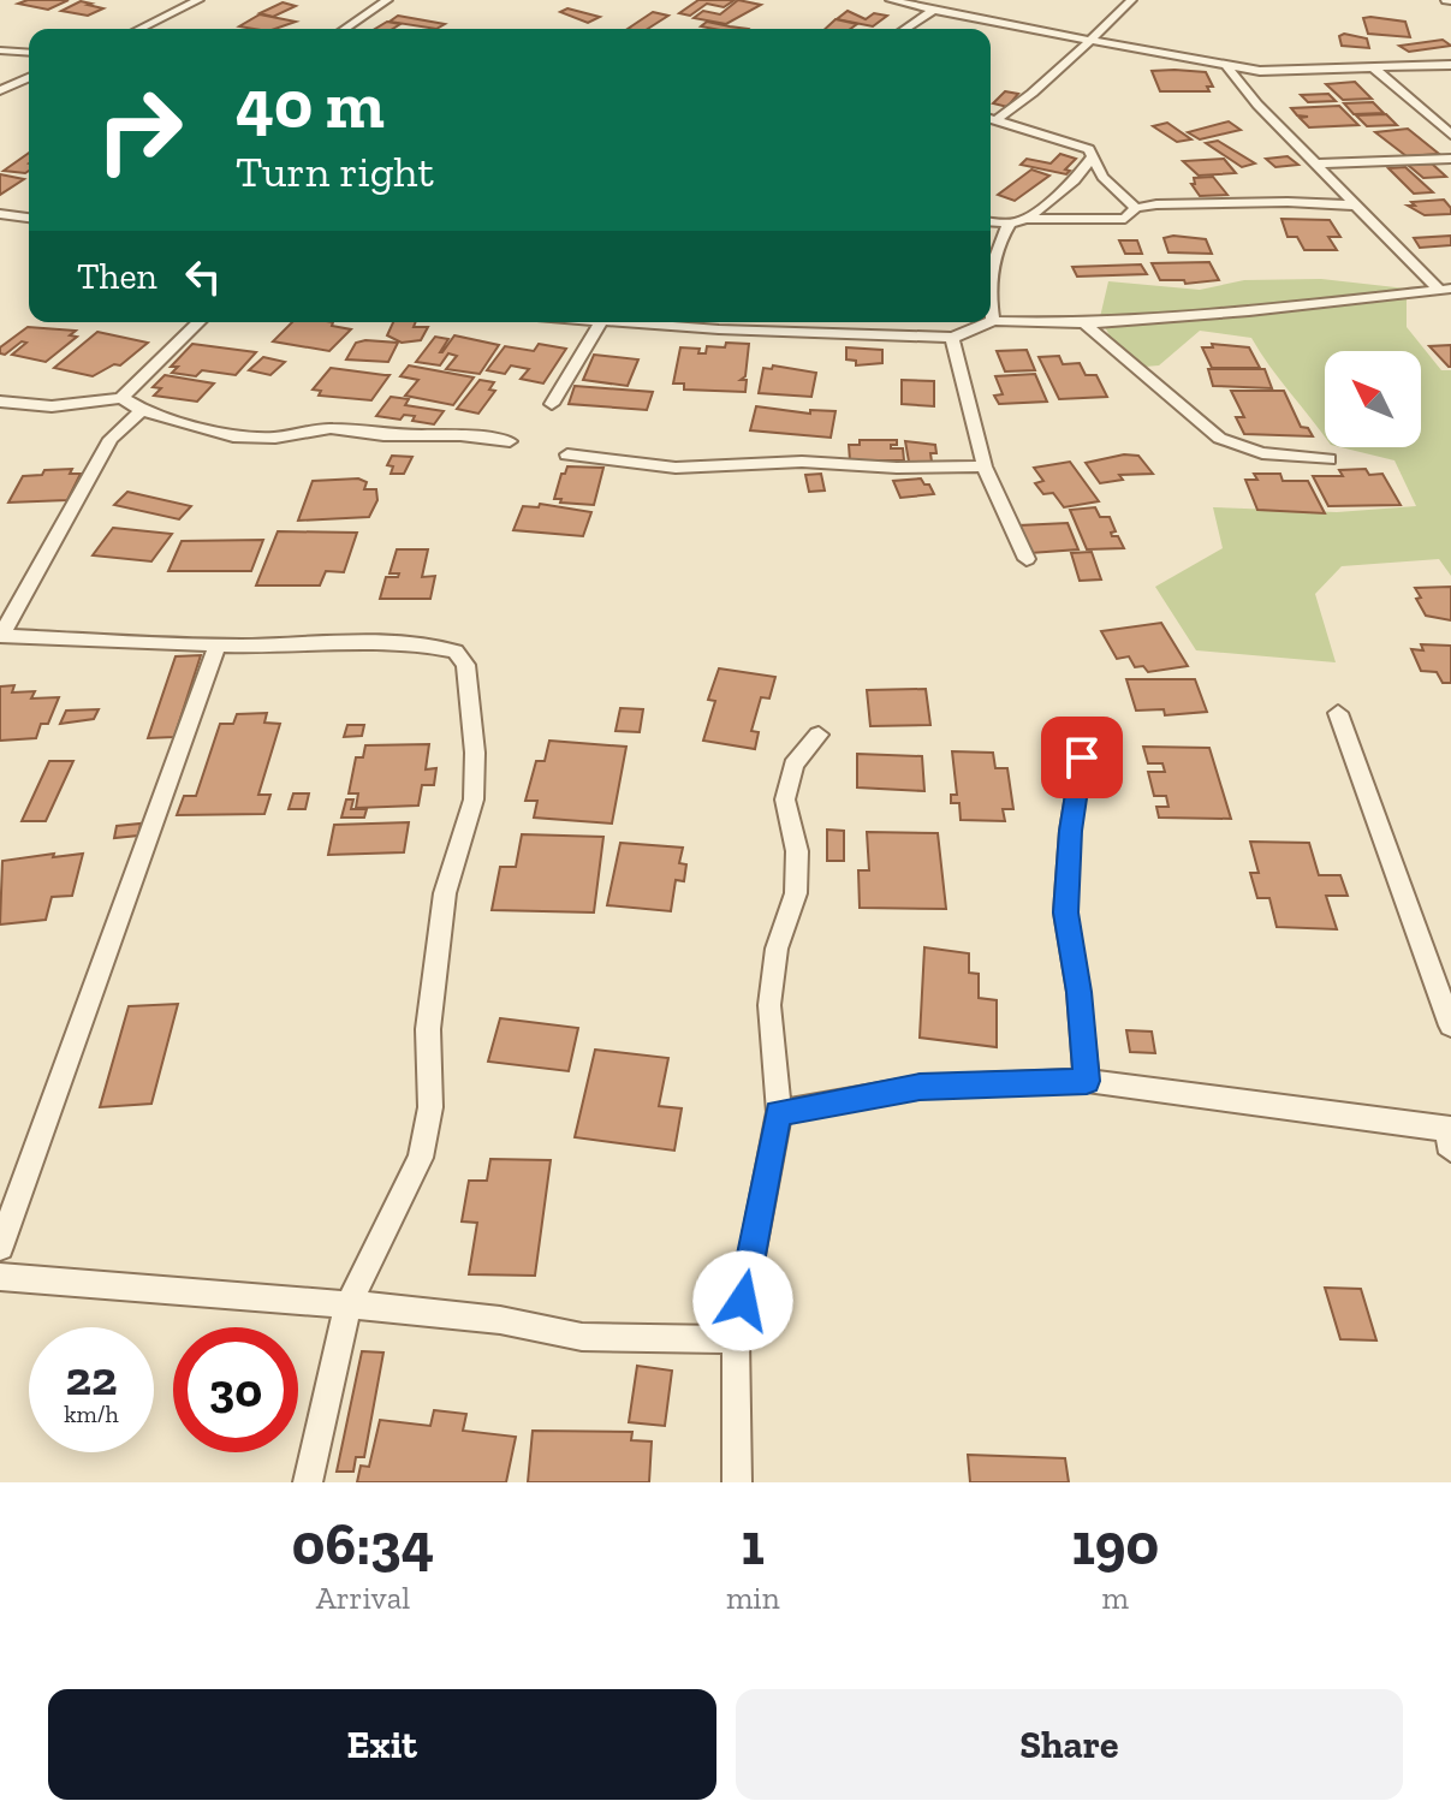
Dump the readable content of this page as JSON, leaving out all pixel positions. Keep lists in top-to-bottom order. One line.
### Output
{"north":"top left","page":{"turn":["40 m","Turn right"],"then":"Then","speed":"22 km/h","limit":"30","eta":["06:34","Arrival","1","min","190","m"],"buttons":["Exit","Share"]}}
